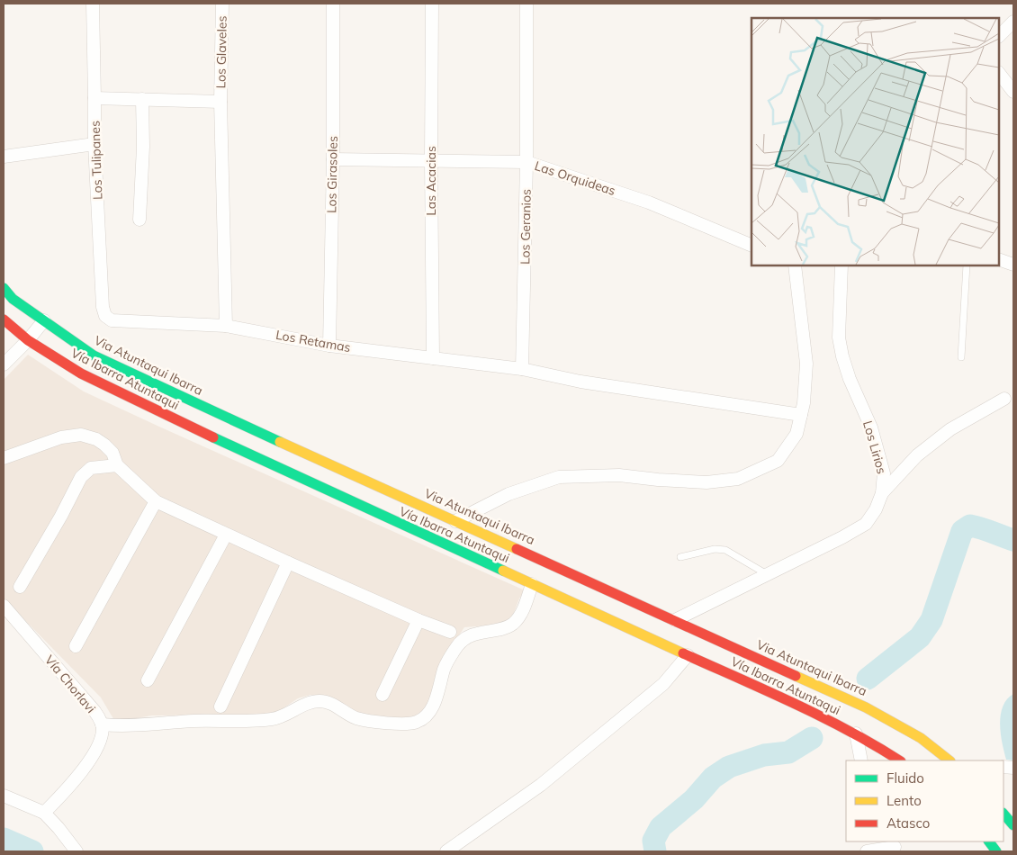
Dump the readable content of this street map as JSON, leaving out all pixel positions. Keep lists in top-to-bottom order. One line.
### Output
{"streets":{"highway":["Via Atuntaqui Ibarra","Vía Ibarra Atuntaqui"],"street":["Los Glaveles","Los Tulipanes","Los Girasoles","Las Orquideas","Las Acacias","Los Geranios","Los Retamas","Los Lirios","Vía Chorlavi"]},"crossings":[["Los Glaveles","Los Retamas"],["Los Tulipanes","Los Retamas"],["Los Girasoles","Las Orquideas"],["Los Girasoles","Los Retamas"],["Las Orquideas","Las Acacias"],["Las Orquideas","Los Geranios"],["Las Acacias","Los Retamas"],["Los Geranios","Los Retamas"],["Via Atuntaqui Ibarra","Los Lirios"]],"legend":["Fluido","Lento","Atasco"]}
